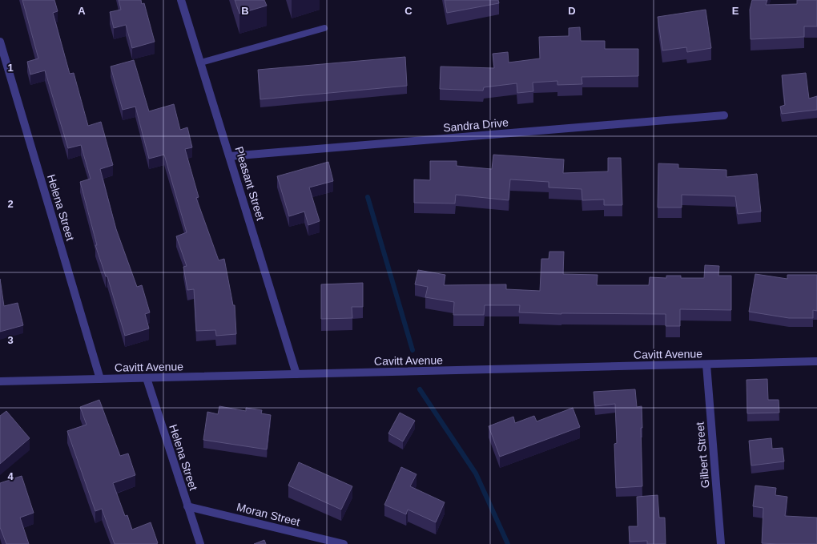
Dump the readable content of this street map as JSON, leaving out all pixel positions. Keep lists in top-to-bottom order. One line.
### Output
{"streets":{"street":["Sandra Drive","Pleasant Street","Helena Street","Cavitt Avenue","Gilbert Street","Moran Street"]},"crossings":[["Sandra Drive","Pleasant Street"],["Pleasant Street","Cavitt Avenue"],["Helena Street","Cavitt Avenue"],["Helena Street","Moran Street"],["Cavitt Avenue","Gilbert Street"]],"grid":{"columns":["A","B","C","D","E"],"rows":["1","2","3","4"]}}
